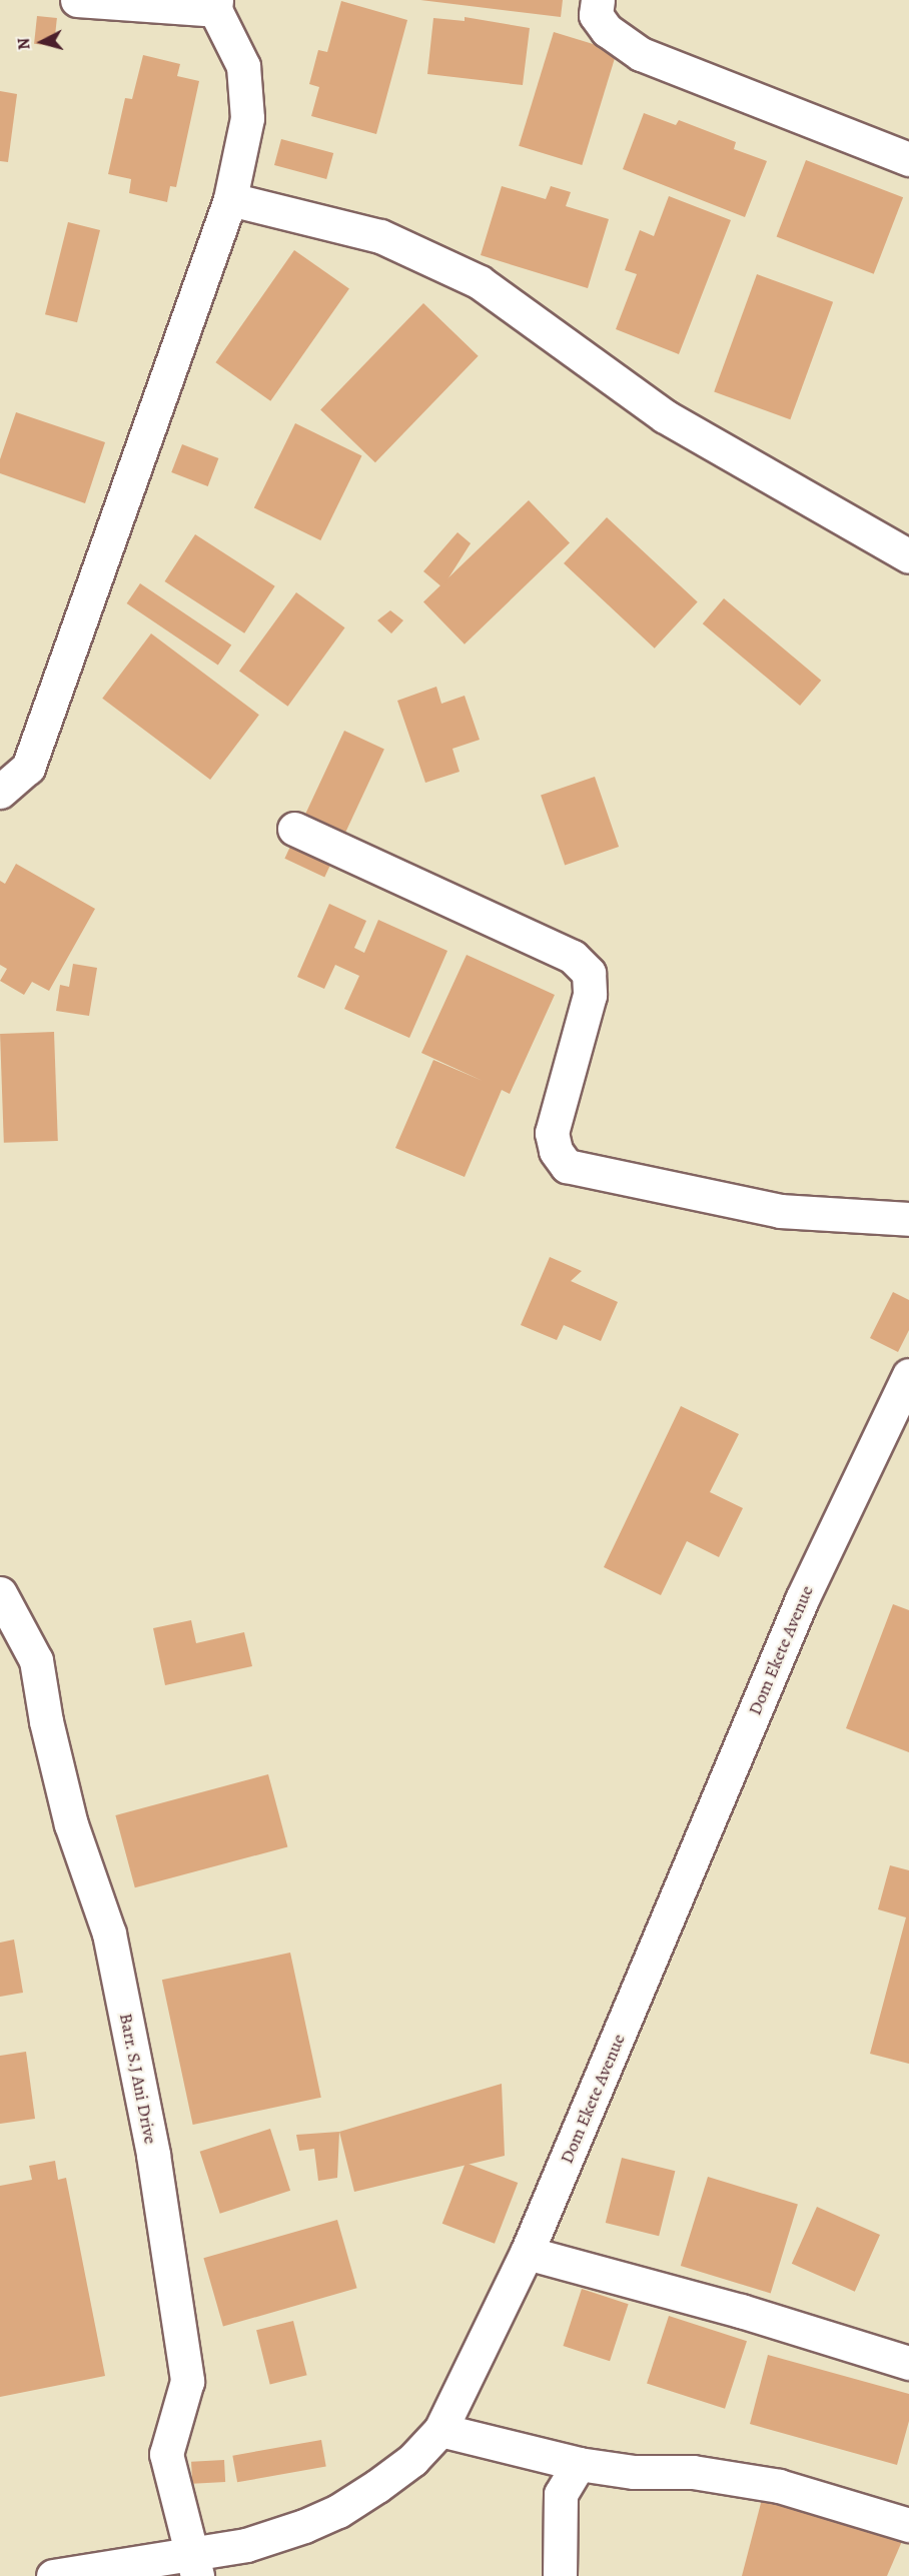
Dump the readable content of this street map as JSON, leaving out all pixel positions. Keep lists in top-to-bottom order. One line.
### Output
{"streets":{"street":["Dom Ekete Avenue","Barr. S.J Ani Drive"]},"crossings":[["Dom Ekete Avenue","Barr. S.J Ani Drive"]],"north":"left"}
